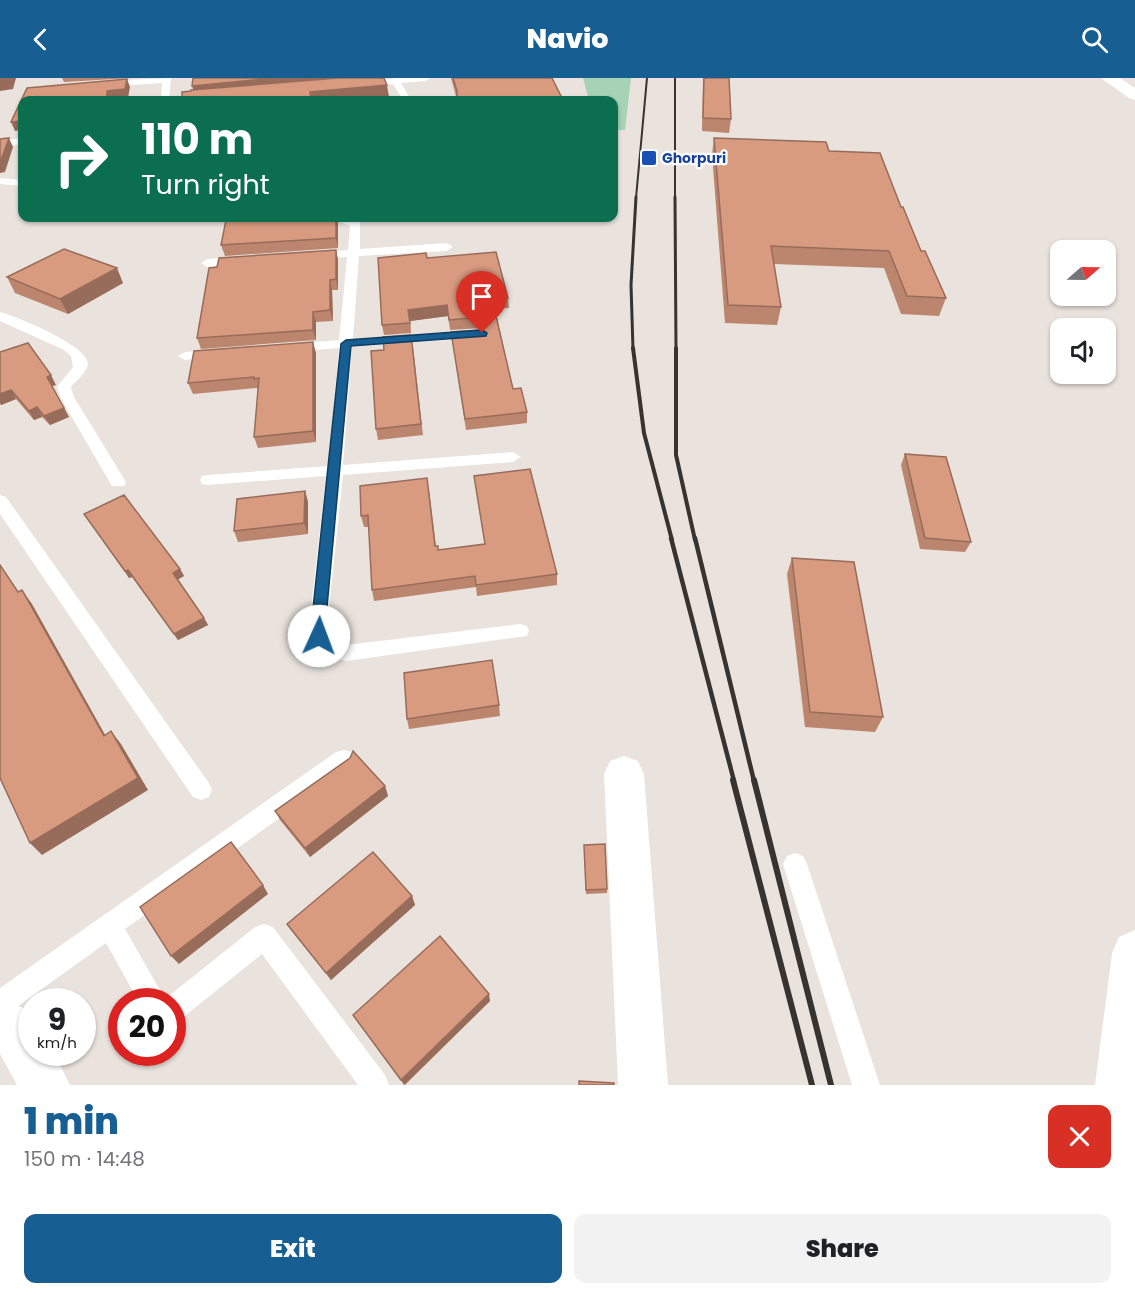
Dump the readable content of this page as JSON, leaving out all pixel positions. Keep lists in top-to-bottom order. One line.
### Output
{"places":{"transit":["Ghorpuri"]},"north":"right","page":{"header":"Navio","turn":["110 m","Turn right"],"speed":"9 km/h","limit":"20","heading":["1 min","150 m · 14:48"],"buttons":["Exit","Share"]}}
